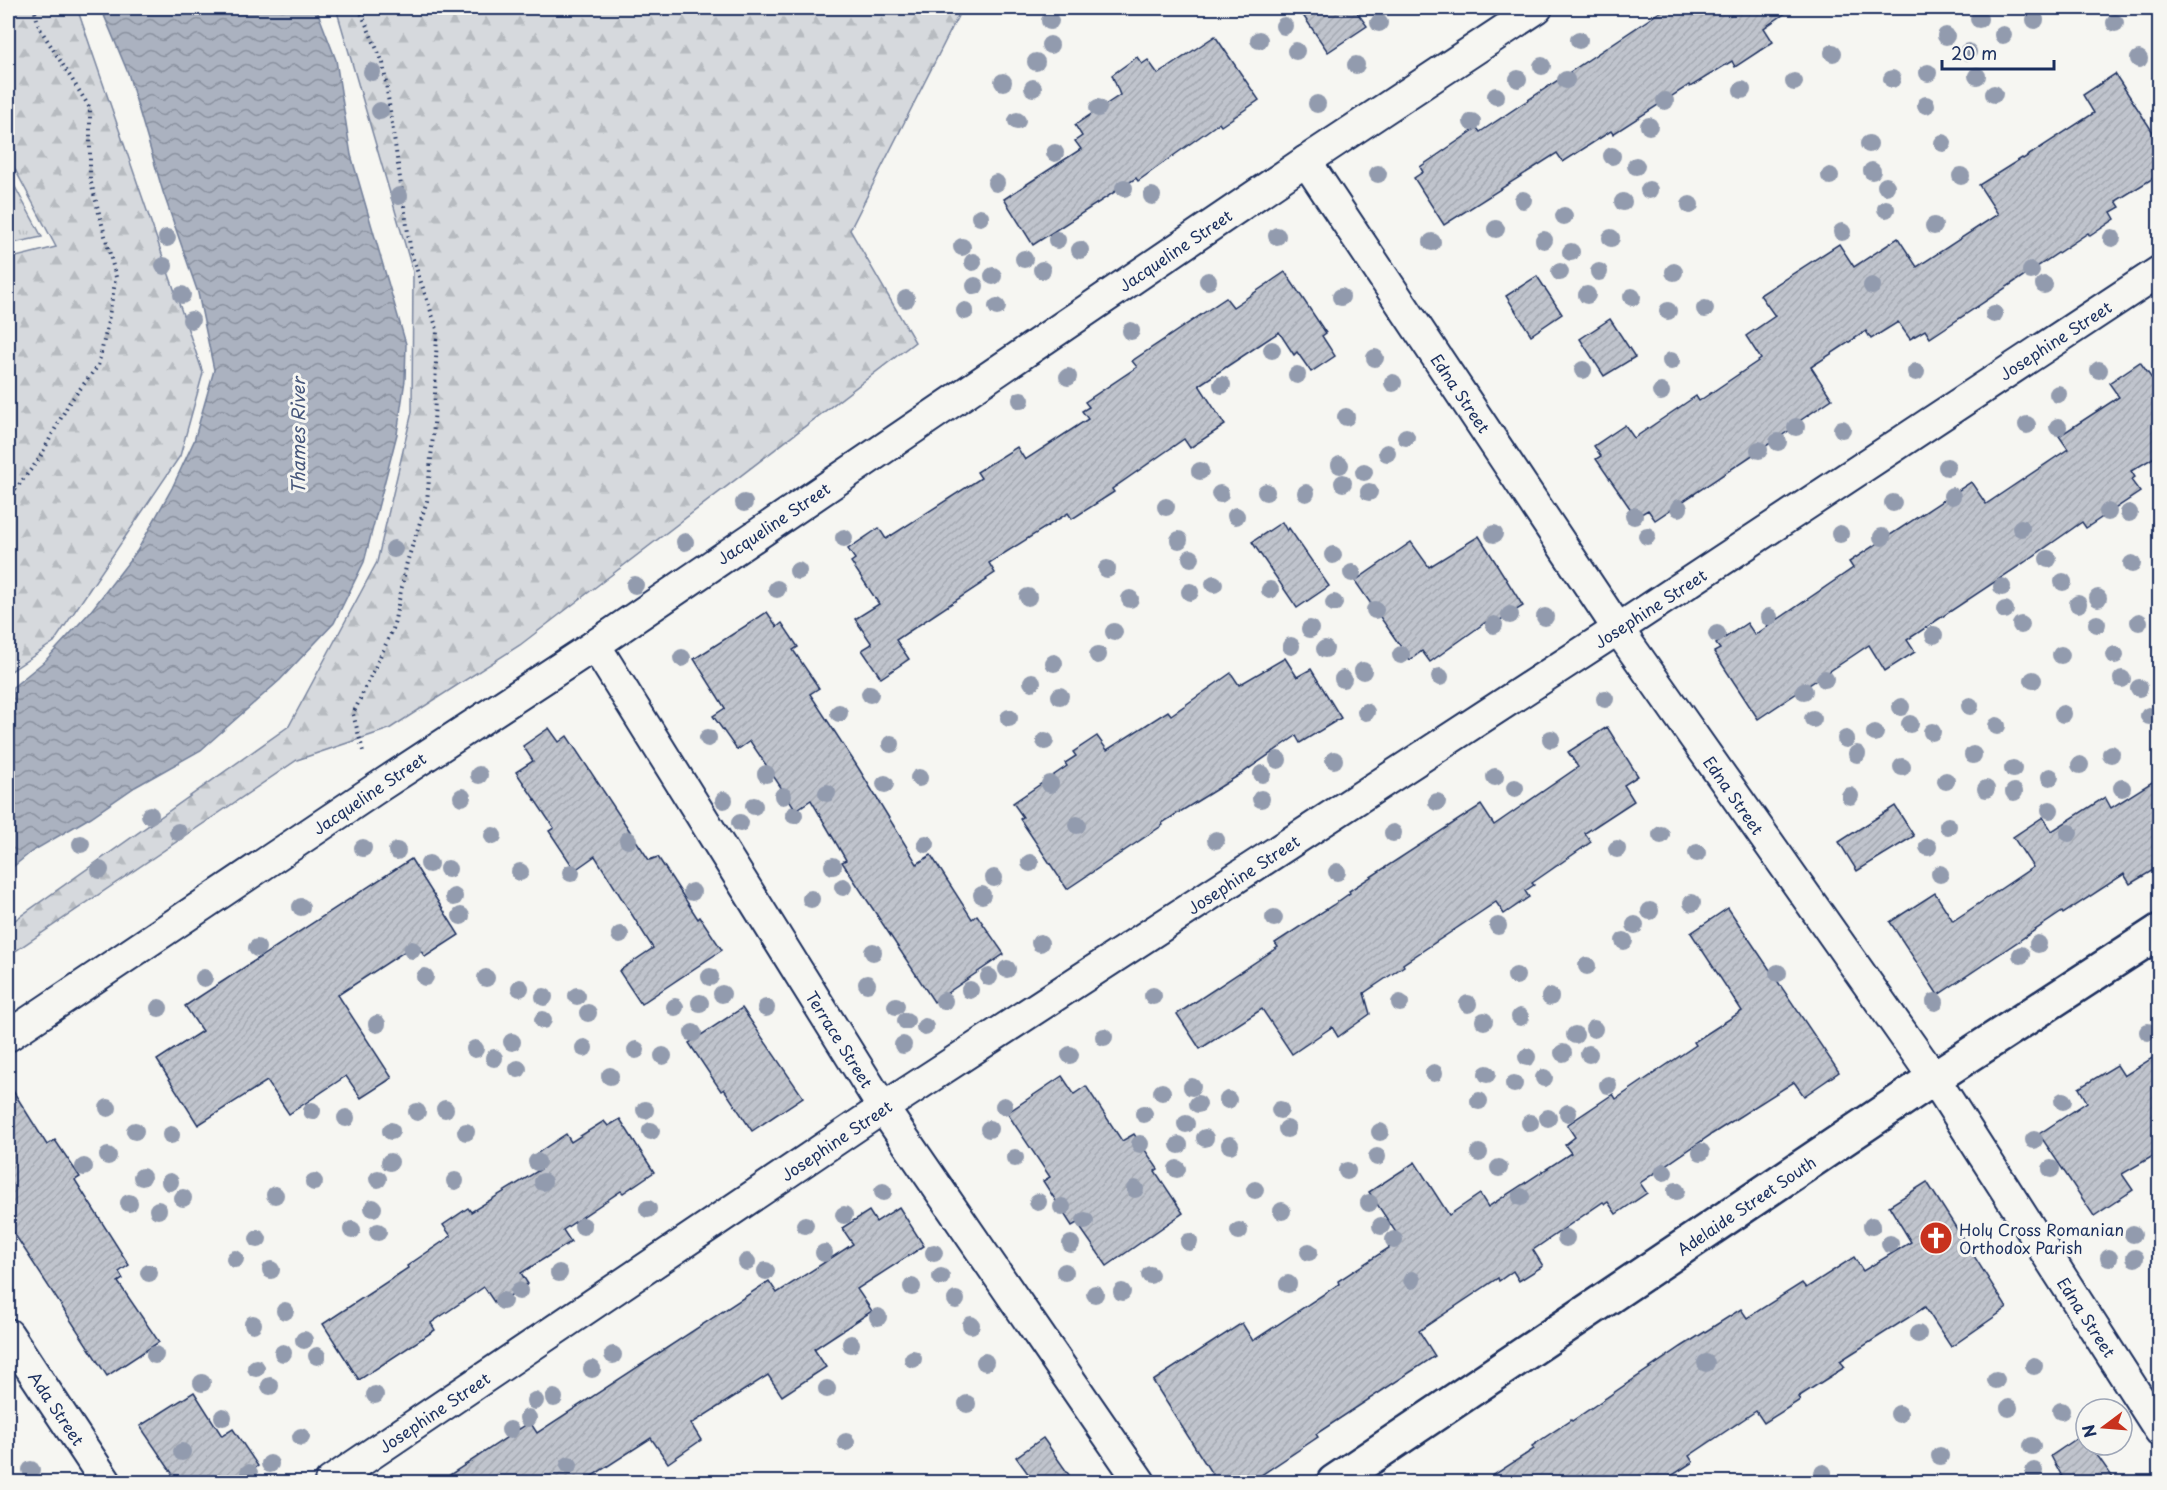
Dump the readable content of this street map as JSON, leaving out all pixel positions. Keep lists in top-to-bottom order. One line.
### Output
{"streets":{"main road":["Adelaide Street South"],"street":["Jacqueline Street","Josephine Street","Edna Street","Terrace Street","Ada Street"]},"crossings":[["Jacqueline Street","Edna Street"],["Jacqueline Street","Terrace Street"],["Josephine Street","Edna Street"],["Josephine Street","Terrace Street"],["Edna Street","Adelaide Street South"]],"water":["Thames River"],"places":{"church":["Holy Cross Romanian Orthodox Parish"]},"scale_bar":"20 m","north":"left"}
